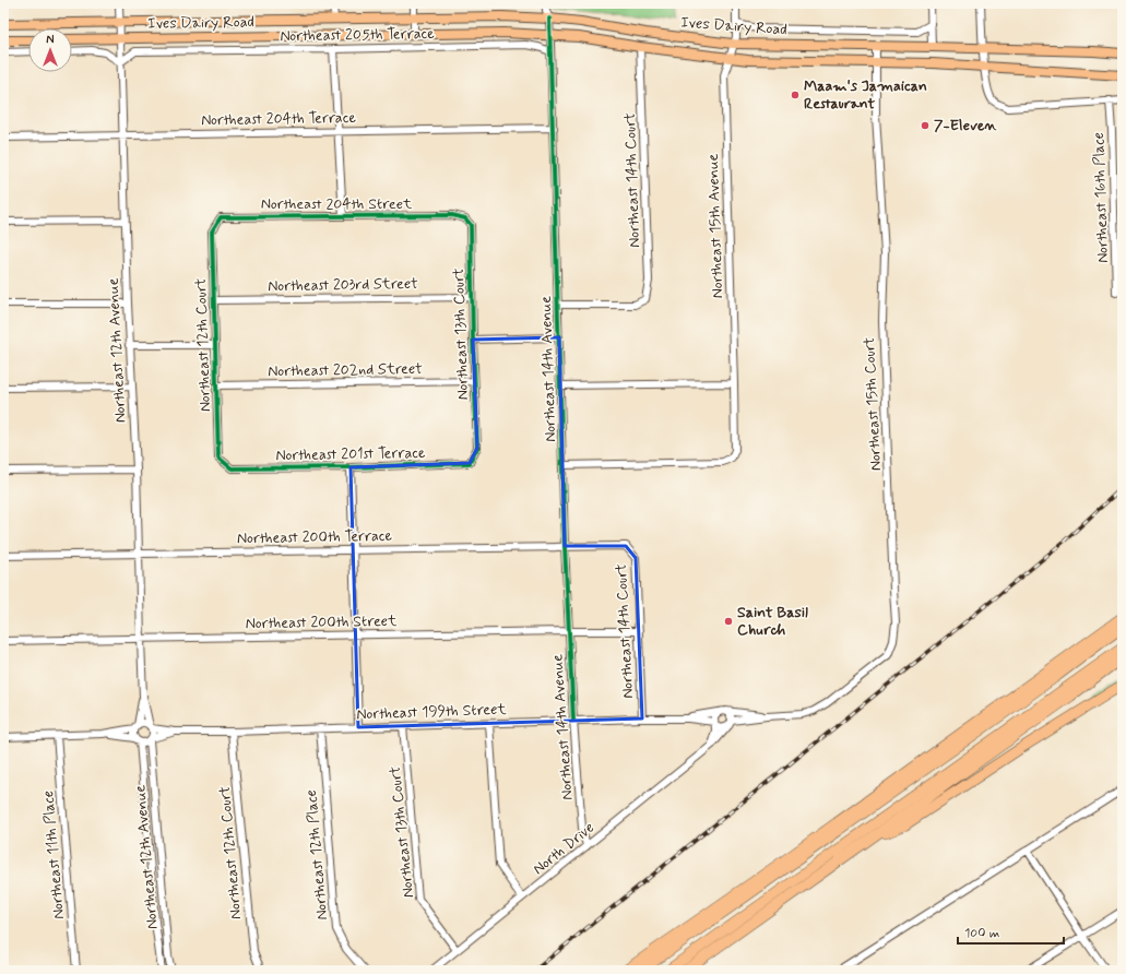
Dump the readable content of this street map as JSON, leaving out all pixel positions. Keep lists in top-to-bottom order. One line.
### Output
{"streets":{"main road":["Ives Dairy Road"],"street":["Northeast 205th Terrace","Northeast 204th Terrace","Northeast 14th Court","Northeast 16th Place","Northeast 204th Street","Northeast 15th Avenue","Northeast 203rd Street","Northeast 13th Court","Northeast 12th Court","Northeast 12th Avenue","Northeast 14th Avenue","Northeast 202nd Street","Northeast 15th Court","Northeast 201st Terrace","Northeast 200th Terrace","Northeast 200th Street","Northeast 199th Street","North Drive","Northeast 11th Place","Northeast 12th Place"]},"crossings":[["Ives Dairy Road","Northeast 14th Court"],["Ives Dairy Road","Northeast 15th Avenue"],["Ives Dairy Road","Northeast 12th Avenue"],["Ives Dairy Road","Northeast 14th Avenue"],["Ives Dairy Road","Northeast 15th Court"],["Northeast 205th Terrace","Northeast 12th Avenue"],["Northeast 205th Terrace","Northeast 14th Avenue"],["Northeast 204th Terrace","Northeast 12th Avenue"],["Northeast 204th Terrace","Northeast 14th Avenue"],["Northeast 14th Court","Northeast 14th Avenue"],["Northeast 14th Court","Northeast 200th Terrace"],["Northeast 14th Court","Northeast 200th Street"],["Northeast 14th Court","Northeast 199th Street"],["Northeast 204th Street","Northeast 13th Court"],["Northeast 204th Street","Northeast 12th Court"],["Northeast 15th Avenue","Northeast 14th Avenue"],["Northeast 203rd Street","Northeast 13th Court"],["Northeast 203rd Street","Northeast 12th Court"],["Northeast 13th Court","Northeast 202nd Street"],["Northeast 13th Court","Northeast 201st Terrace"],["Northeast 13th Court","Northeast 199th Street"],["Northeast 13th Court","North Drive"],["Northeast 12th Court","Northeast 202nd Street"],["Northeast 12th Court","Northeast 201st Terrace"],["Northeast 12th Court","Northeast 199th Street"],["Northeast 12th Avenue","Northeast 200th Terrace"],["Northeast 12th Avenue","Northeast 200th Street"],["Northeast 12th Avenue","Northeast 199th Street"],["Northeast 14th Avenue","Northeast 200th Terrace"],["Northeast 14th Avenue","Northeast 200th Street"],["Northeast 14th Avenue","Northeast 199th Street"],["Northeast 14th Avenue","North Drive"],["Northeast 15th Court","Northeast 199th Street"],["Northeast 199th Street","North Drive"],["Northeast 199th Street","Northeast 12th Place"]],"places":["Maam's Jamaican Restaurant","7-Eleven","Saint Basil Church"],"scale_bar":"100 m","north":"top"}
